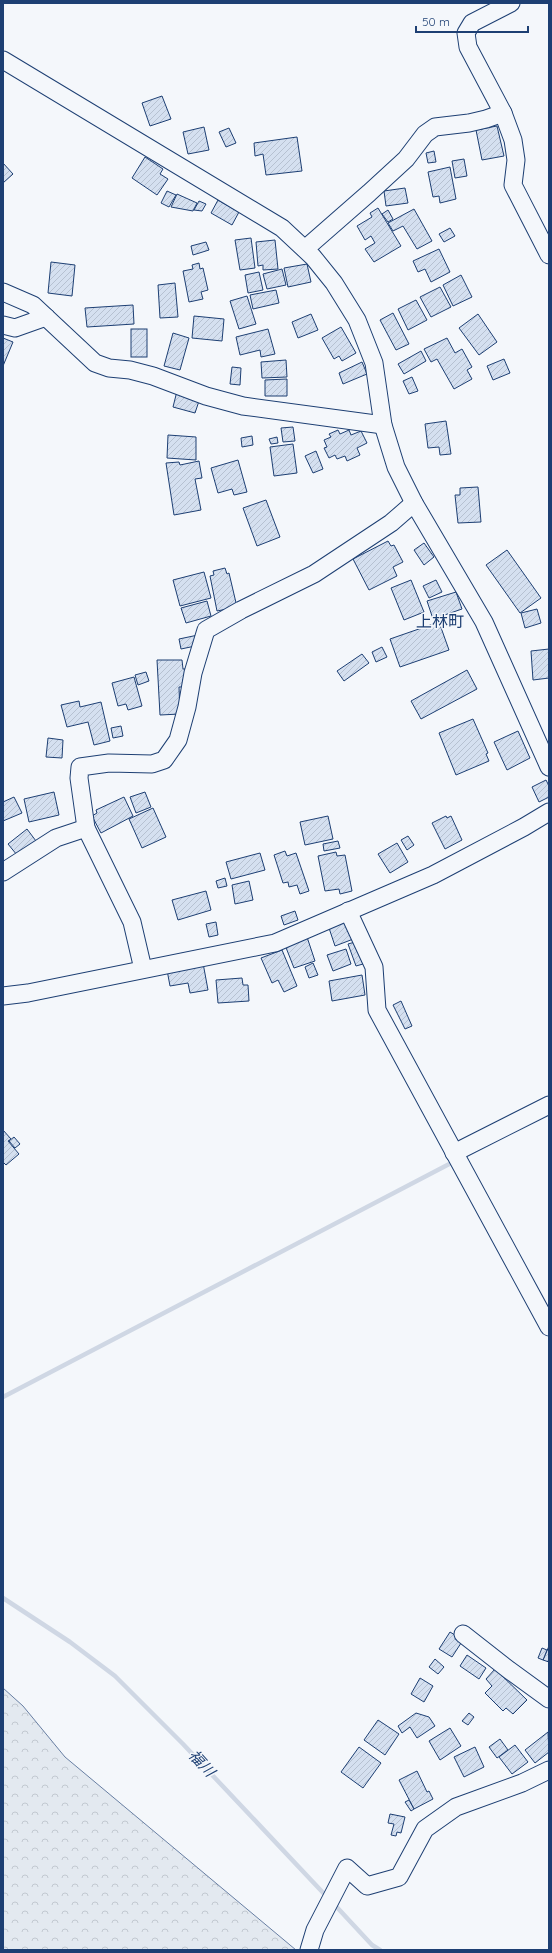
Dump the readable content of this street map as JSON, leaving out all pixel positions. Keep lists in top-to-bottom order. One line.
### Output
{"districts":["上林町"],"water":["福川"],"scale_bar":"50 m"}
